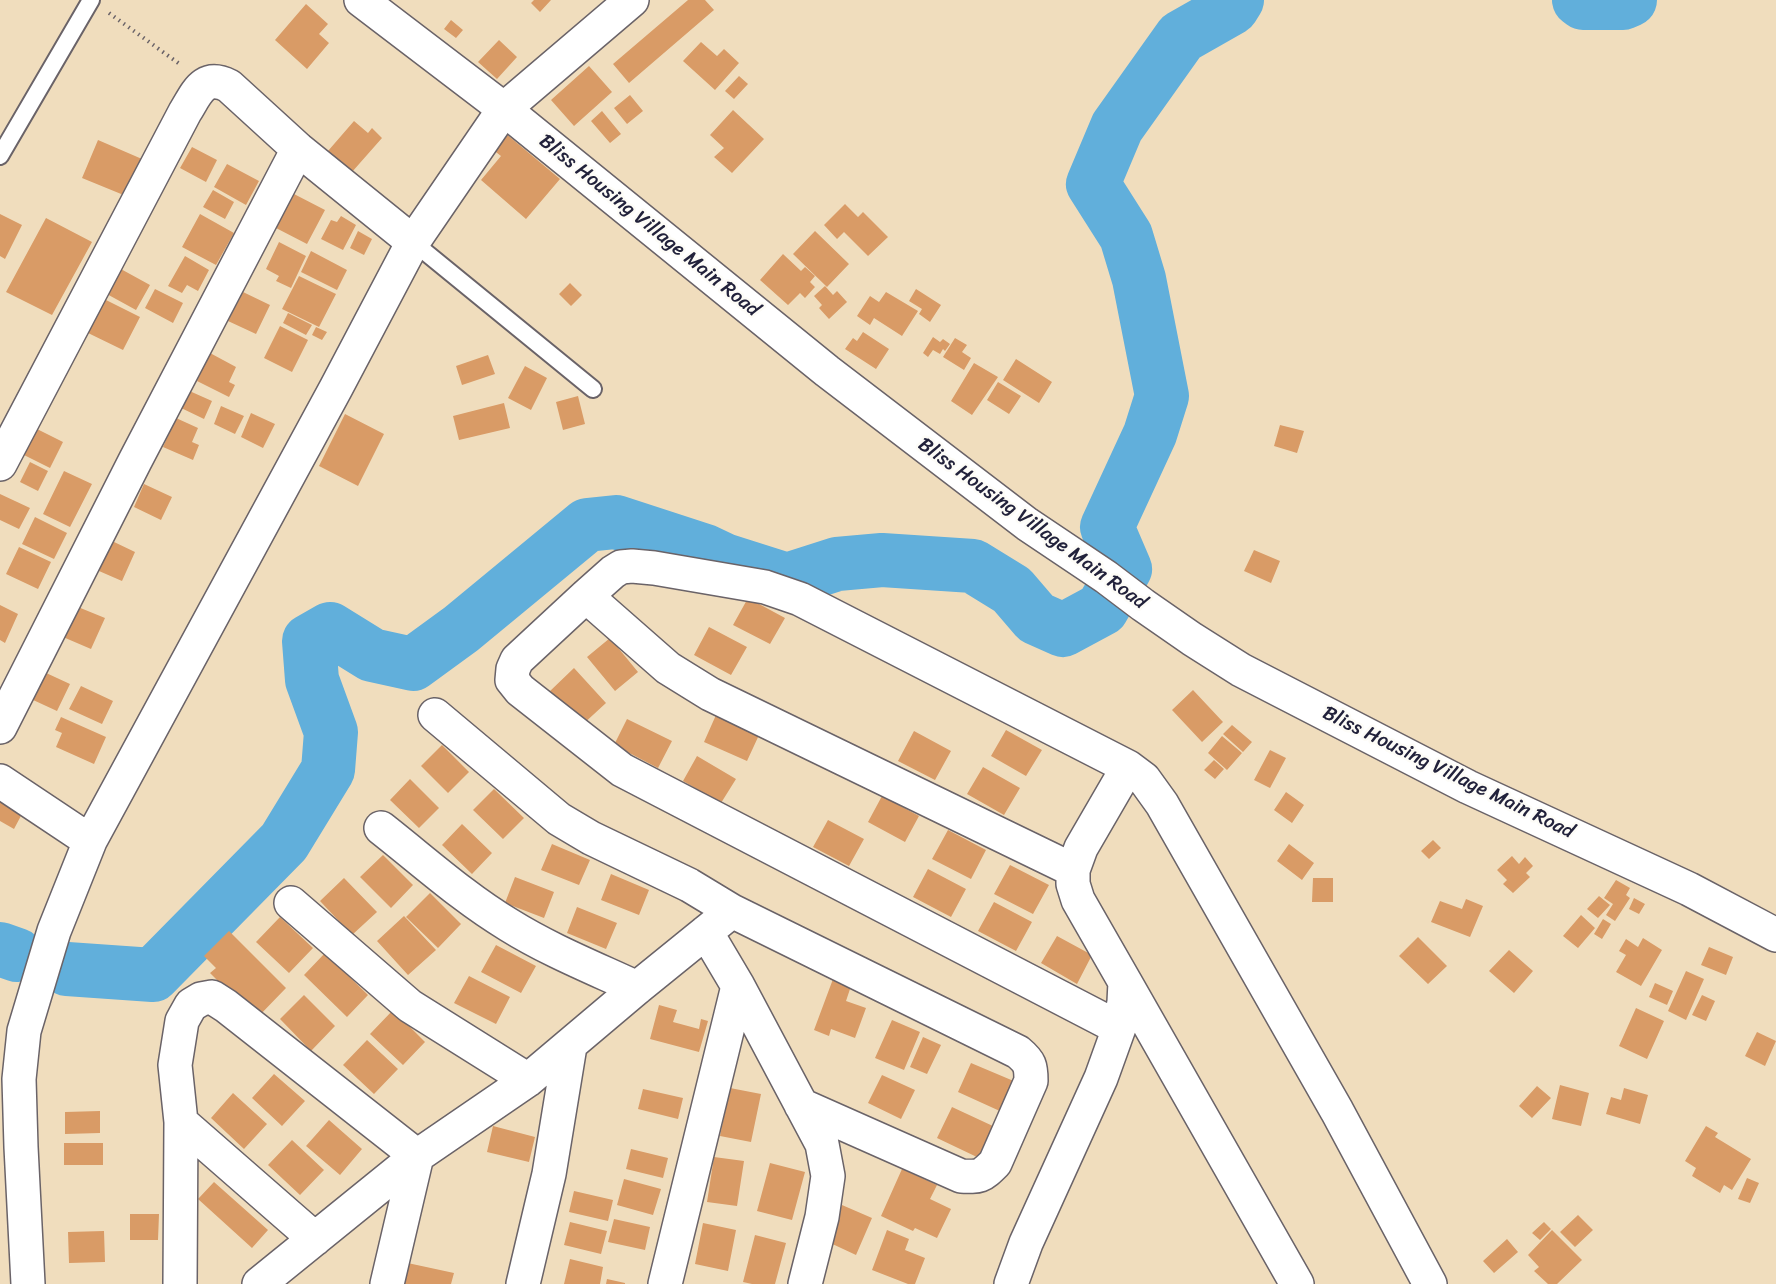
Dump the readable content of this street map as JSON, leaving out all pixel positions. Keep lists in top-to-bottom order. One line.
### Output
{"streets":{"street":["Bliss Housing Village Main Road"]}}
